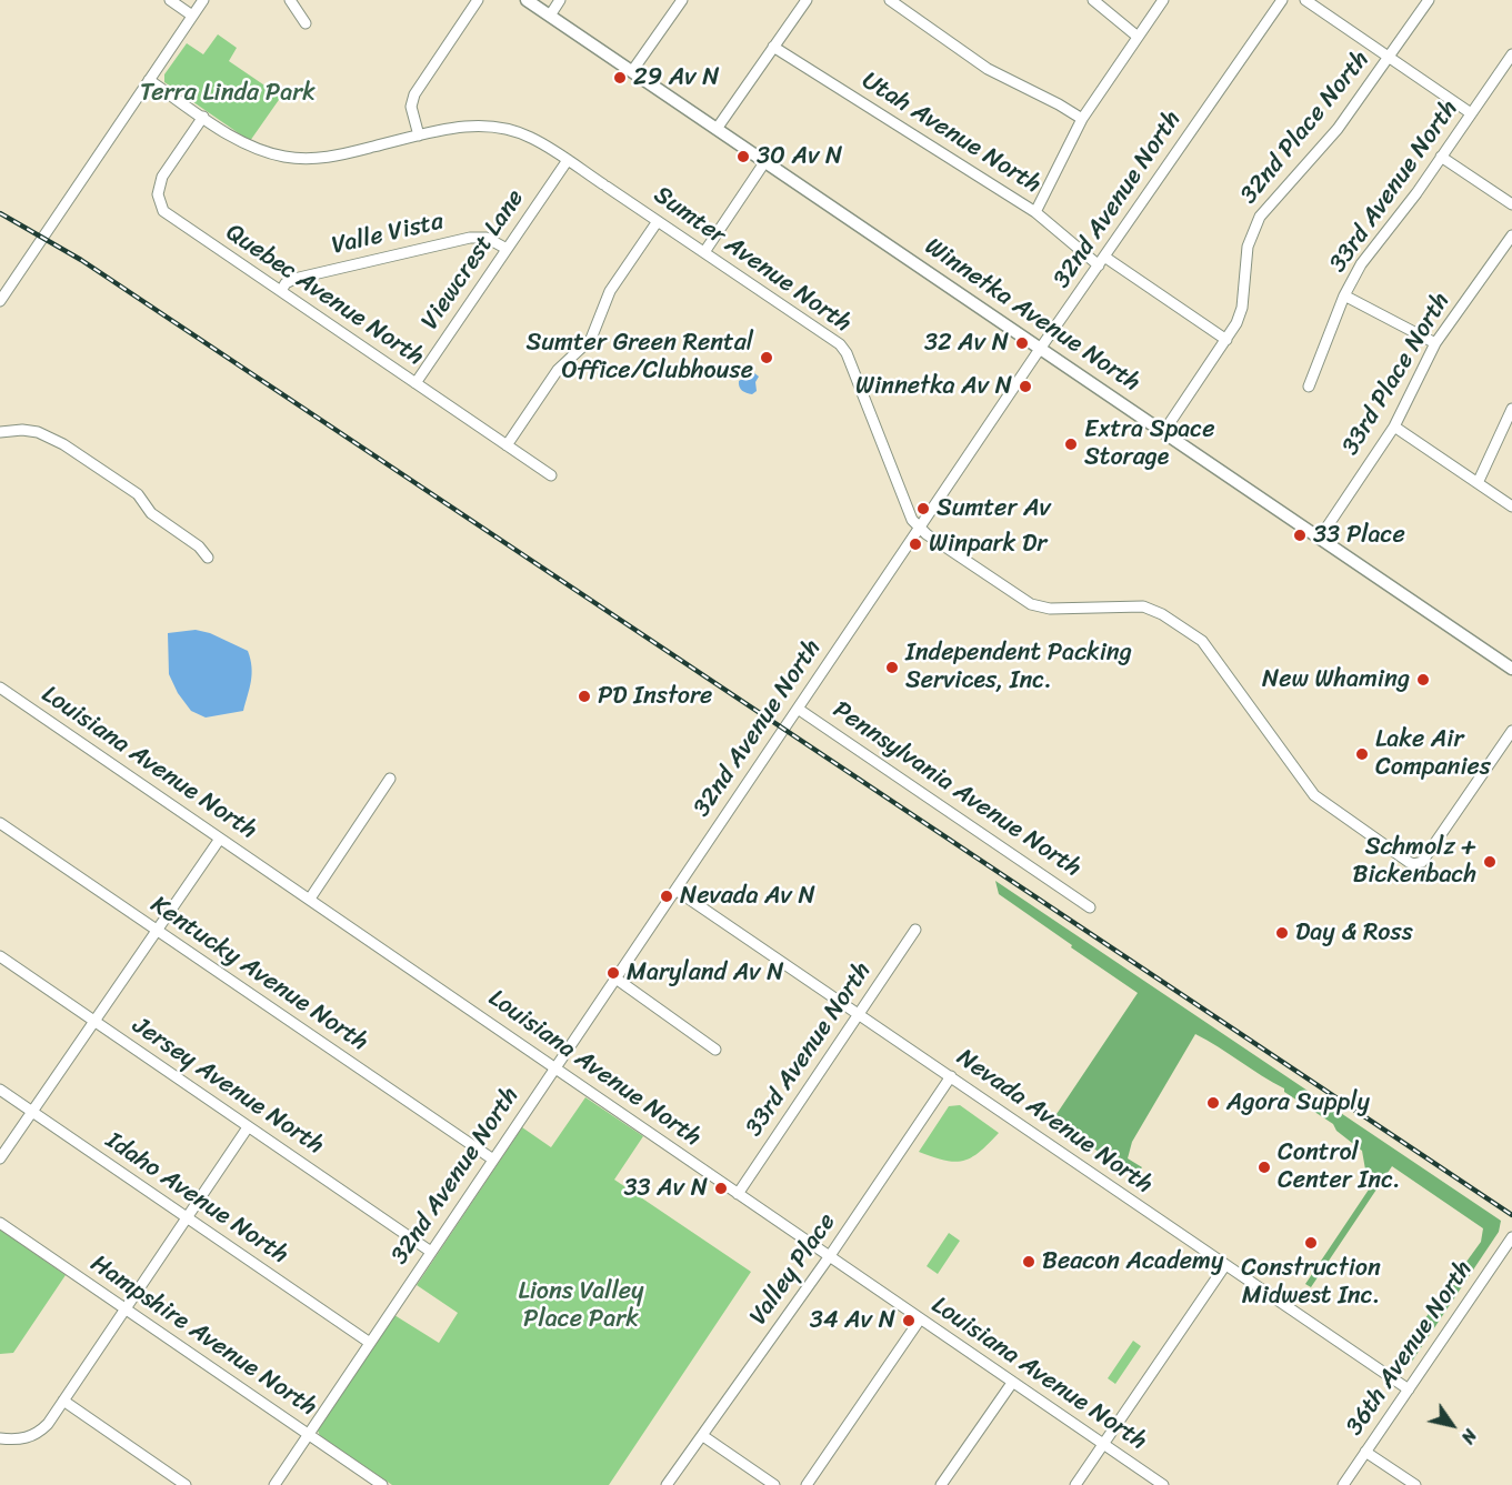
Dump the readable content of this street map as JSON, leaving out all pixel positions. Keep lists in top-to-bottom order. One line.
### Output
{"streets":{"main road":["Winnetka Avenue North"],"street":["32nd Place North","Utah Avenue North","33rd Avenue North","32nd Avenue North","Valle Vista","Viewcrest Lane","Sumter Avenue North","Quebec Avenue North","33rd Place North","Louisiana Avenue North","Pennsylvania Avenue North","Kentucky Avenue North","Jersey Avenue North","Nevada Avenue North","Idaho Avenue North","Valley Place","Hampshire Avenue North","36th Avenue North"]},"crossings":[["32nd Place North","Utah Avenue North"],["32nd Place North","Winnetka Avenue North"],["Utah Avenue North","32nd Avenue North"],["33rd Avenue North","Louisiana Avenue North"],["33rd Avenue North","Nevada Avenue North"],["32nd Avenue North","Sumter Avenue North"],["32nd Avenue North","Winnetka Avenue North"],["32nd Avenue North","Louisiana Avenue North"],["32nd Avenue North","Pennsylvania Avenue North"],["32nd Avenue North","Kentucky Avenue North"],["32nd Avenue North","Jersey Avenue North"],["32nd Avenue North","Nevada Avenue North"],["32nd Avenue North","Idaho Avenue North"],["32nd Avenue North","Hampshire Avenue North"],["Valle Vista","Viewcrest Lane"],["Valle Vista","Quebec Avenue North"],["Viewcrest Lane","Sumter Avenue North"],["Viewcrest Lane","Quebec Avenue North"],["Sumter Avenue North","Quebec Avenue North"],["Winnetka Avenue North","33rd Place North"],["Louisiana Avenue North","Valley Place"],["Nevada Avenue North","Valley Place"],["Nevada Avenue North","36th Avenue North"]],"parks":["Terra Linda Park","Lions Valley Place Park"],"places":["29 Av N","30 Av N","32 Av N","Sumter Green Rental Office/Clubhouse","Winnetka Av N","Extra Space Storage","Sumter Av","33 Place","Winpark Dr","Independent Packing Services, Inc.","New Whaming","PD Instore","Lake Air Companies","Schmolz + Bickenbach","Nevada Av N","Day & Ross","Maryland Av N","Agora Supply","Control Center Inc.","33 Av N","Construction Midwest Inc.","Beacon Academy","34 Av N"],"north":"bottom right"}
